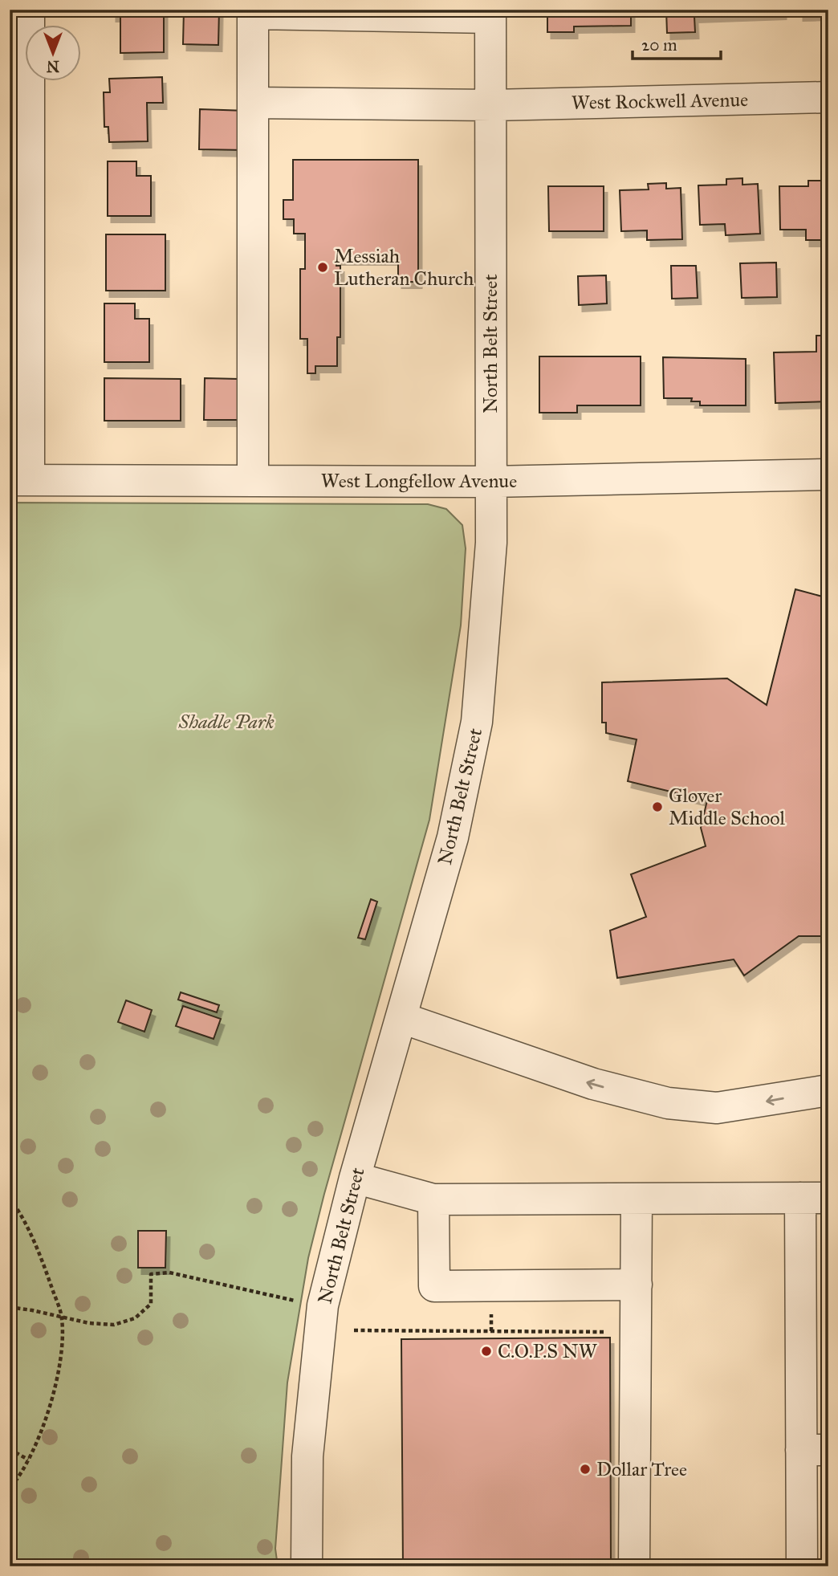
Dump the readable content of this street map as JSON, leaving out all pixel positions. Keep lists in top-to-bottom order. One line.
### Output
{"streets":{"street":["West Rockwell Avenue","North Belt Street","West Longfellow Avenue"]},"crossings":[["West Rockwell Avenue","North Belt Street"],["North Belt Street","West Longfellow Avenue"]],"parks":["Shadle Park"],"places":["Messiah Lutheran Church","Glover Middle School","C.O.P.S NW","Dollar Tree"],"scale_bar":"20 m","north":"bottom"}
